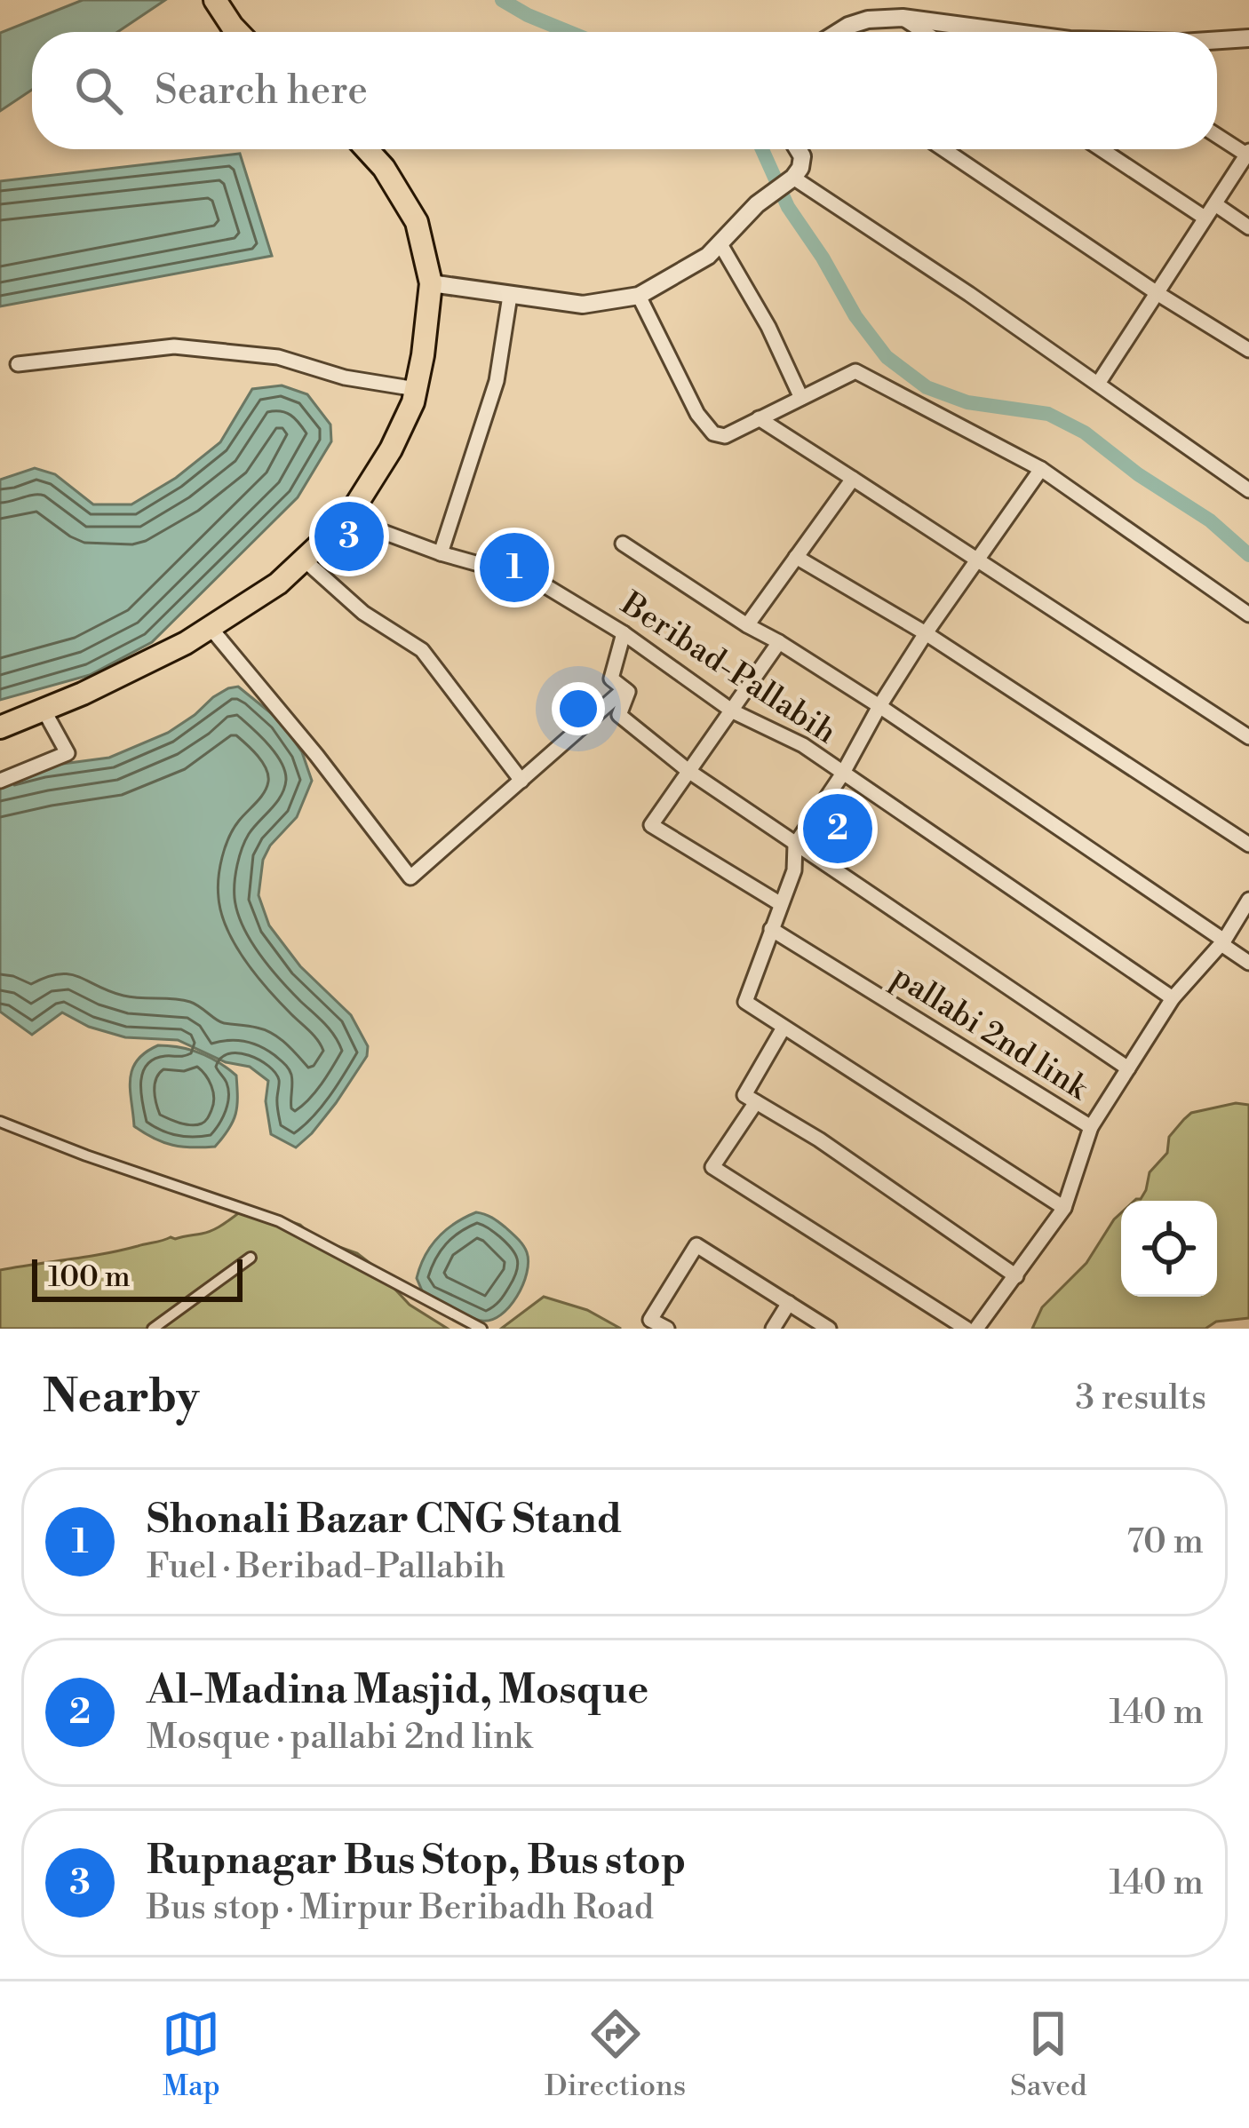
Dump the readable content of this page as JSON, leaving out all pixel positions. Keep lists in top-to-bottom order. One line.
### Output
{"streets":{"street":["Beribad-Pallabih","pallabi 2nd link"]},"crossings":[["Beribad-Pallabih","pallabi 2nd link"]],"scale_bar":"100 m","page":{"search":"Search here","pins":["3","1","2"],"scale":"100 m","heading":["Nearby","3 results"],"list":[{"mark":"1","name":"Shonali Bazar CNG Stand","note":"Fuel · Beribad-Pallabih","value":"70 m"},{"mark":"2","name":"Al-Madina Masjid, Mosque","note":"Mosque · pallabi 2nd link","value":"140 m"},{"mark":"3","name":"Rupnagar Bus Stop, Bus stop","note":"Bus stop · Mirpur Beribadh Road","value":"140 m"}],"nav":["Map","Directions","Saved"]}}
